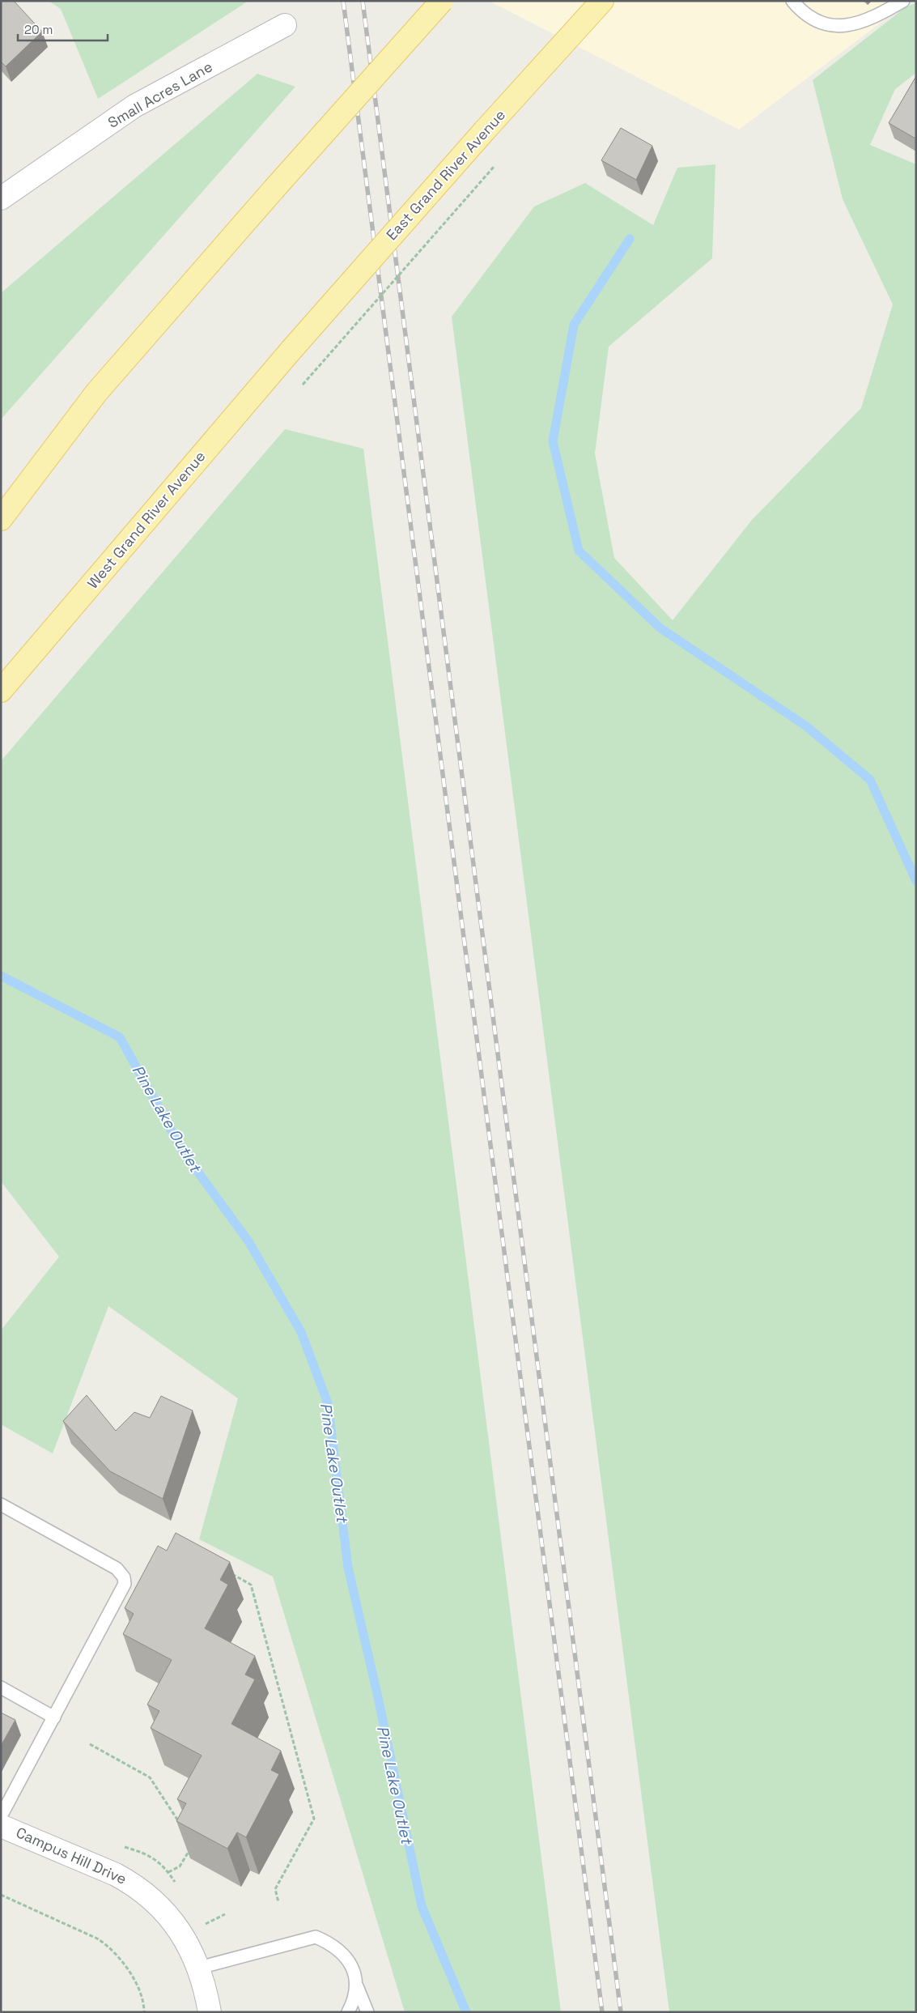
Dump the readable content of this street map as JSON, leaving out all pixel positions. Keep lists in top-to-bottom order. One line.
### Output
{"streets":{"main road":["East Grand River Avenue","West Grand River Avenue"],"street":["Small Acres Lane","Campus Hill Drive"]},"crossings":[["East Grand River Avenue","West Grand River Avenue"]],"water":["Pine Lake Outlet"],"scale_bar":"20 m"}
